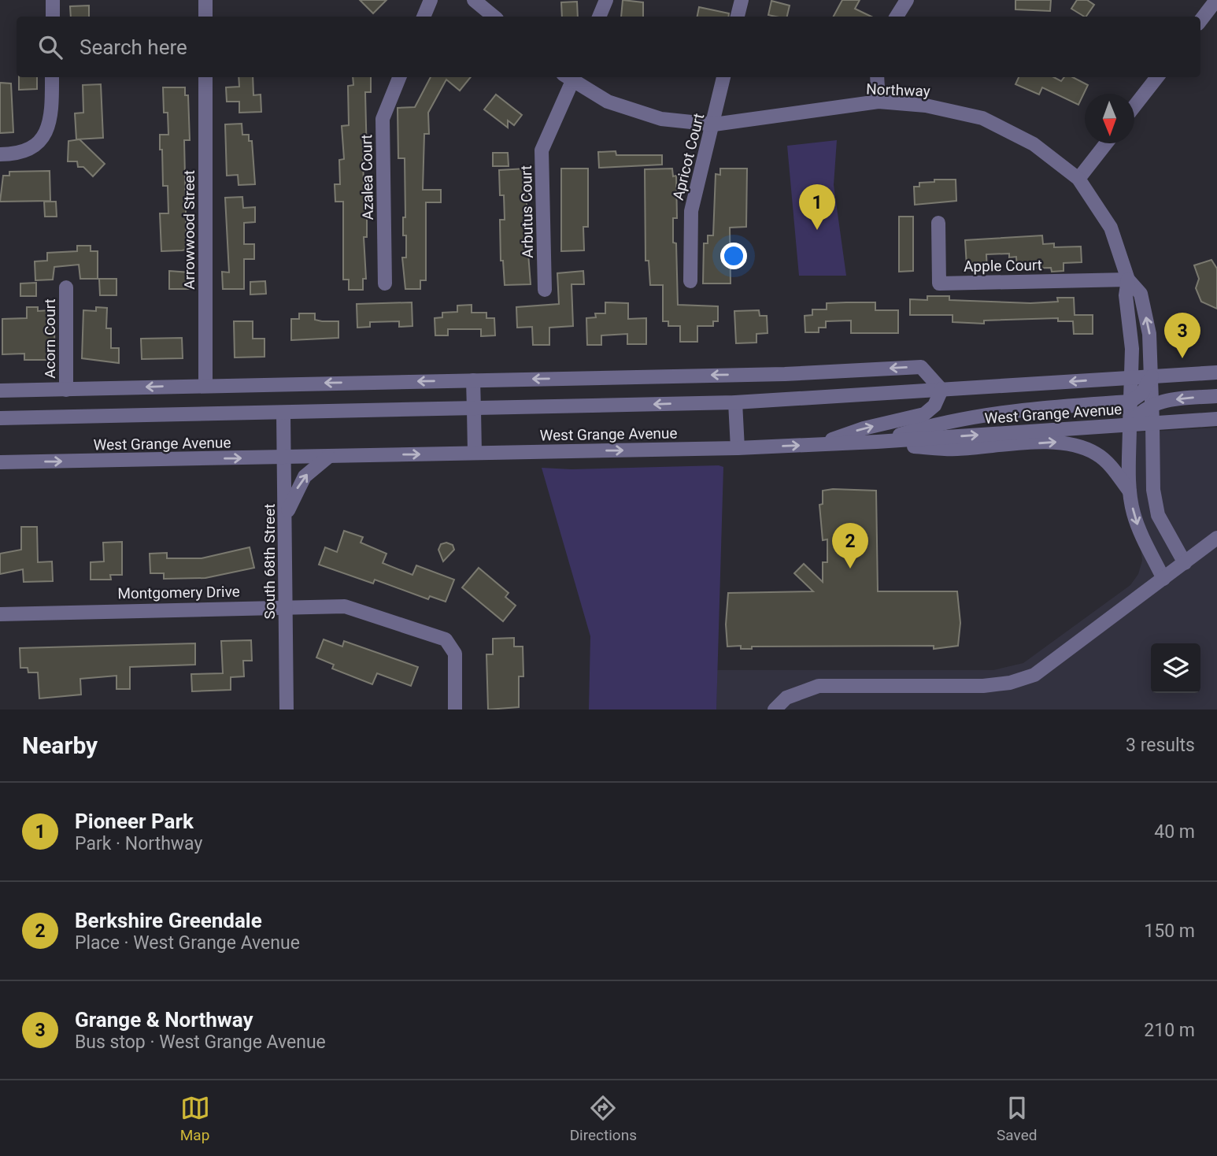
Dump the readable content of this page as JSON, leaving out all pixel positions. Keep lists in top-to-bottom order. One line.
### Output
{"streets":{"street":["Northway","Apricot Court","Azalea Court","Arbutus Court","Arrowwood Street","Apple Court","Acorn Court","West Grange Avenue","South 68th Street","Montgomery Drive"]},"crossings":[["Northway","Apricot Court"],["Northway","Arbutus Court"],["Northway","Apple Court"],["Northway","West Grange Avenue"],["West Grange Avenue","South 68th Street"],["South 68th Street","Montgomery Drive"]],"north":"bottom","page":{"search":"Search here","pins":["1","3","2"],"heading":["Nearby","3 results"],"list":[{"mark":"1","name":"Pioneer Park","note":"Park · Northway","value":"40 m"},{"mark":"2","name":"Berkshire Greendale","note":"Place · West Grange Avenue","value":"150 m"},{"mark":"3","name":"Grange & Northway","note":"Bus stop · West Grange Avenue","value":"210 m"}],"nav":["Map","Directions","Saved"]}}
